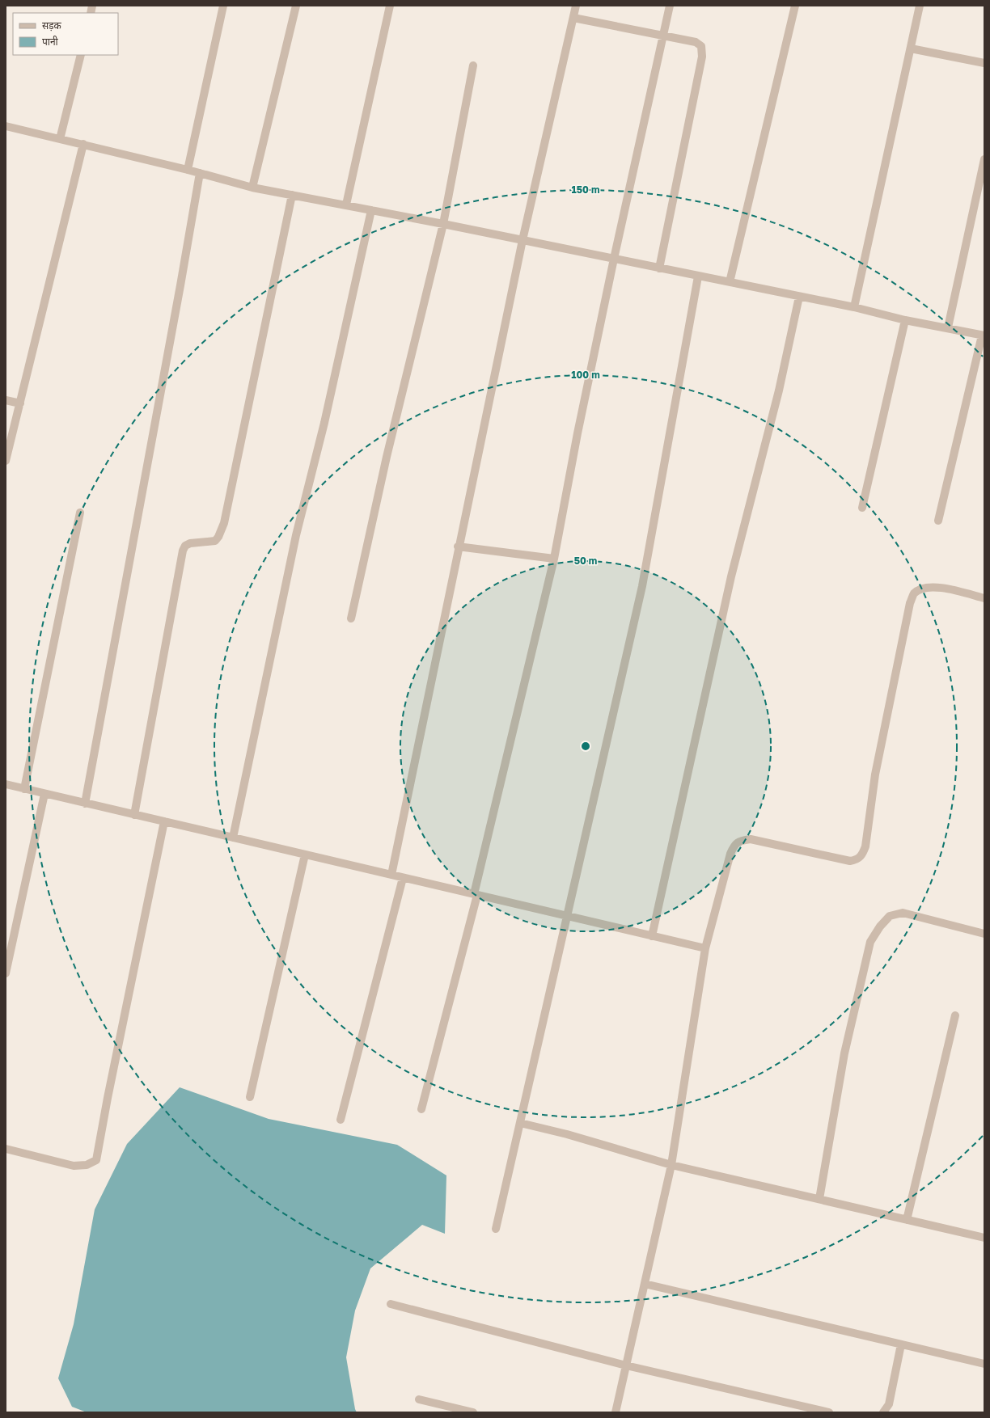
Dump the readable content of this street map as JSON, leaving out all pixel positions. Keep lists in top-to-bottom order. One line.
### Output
{"legend":["सड़क","पानी"],"rings":["150 m","100 m","50 m"]}
